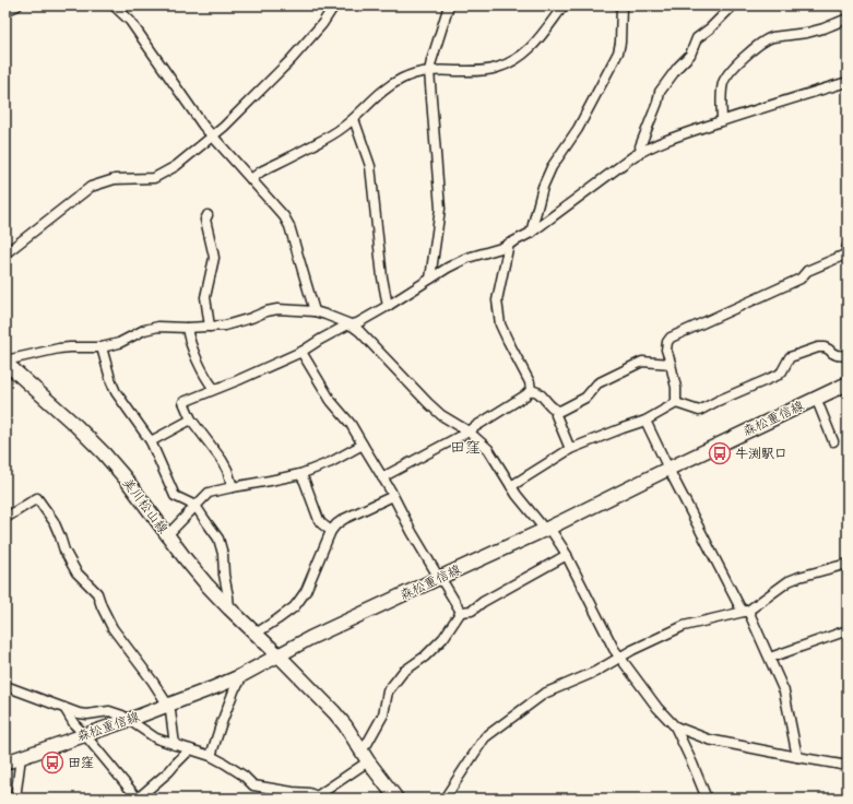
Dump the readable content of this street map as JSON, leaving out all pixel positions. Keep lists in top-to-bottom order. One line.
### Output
{"streets":{"main road":["森松重信線","美川松山線"]},"crossings":[["森松重信線","美川松山線"]],"districts":["田窪"],"places":{"bus stop":["牛渕駅口","田窪"]}}
